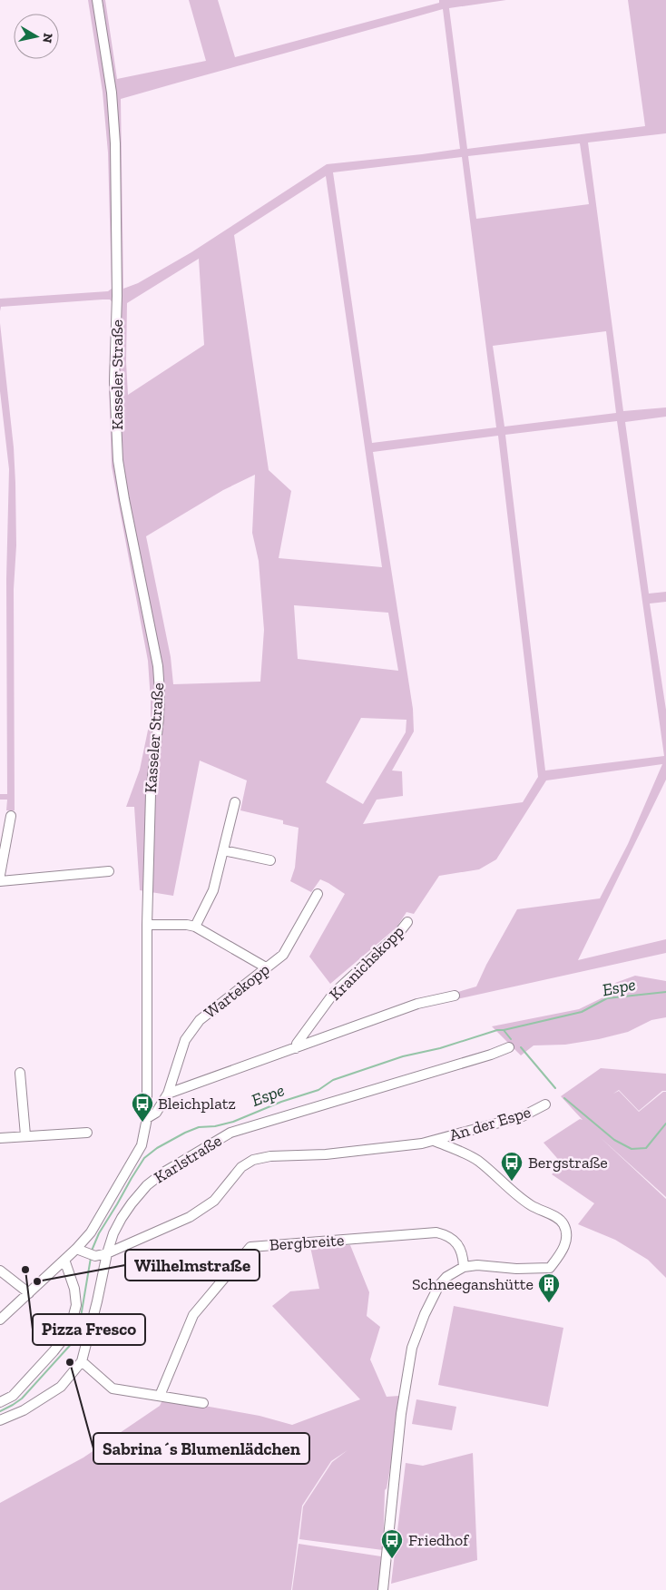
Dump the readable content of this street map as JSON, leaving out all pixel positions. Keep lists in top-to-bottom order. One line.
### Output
{"streets":{"street":["Kasseler Straße","Kranichskopp","Wartekopp","An der Espe","Karlstraße","Bergbreite"]},"water":["Espe"],"places":{"bus stop":["Bleichplatz","Bergstraße","Friedhof"],"other":["Pizza Fresco","Wilhelmstraße","Sabrina´s Blumenlädchen"],"building":["Schneeganshütte"]},"north":"right"}
